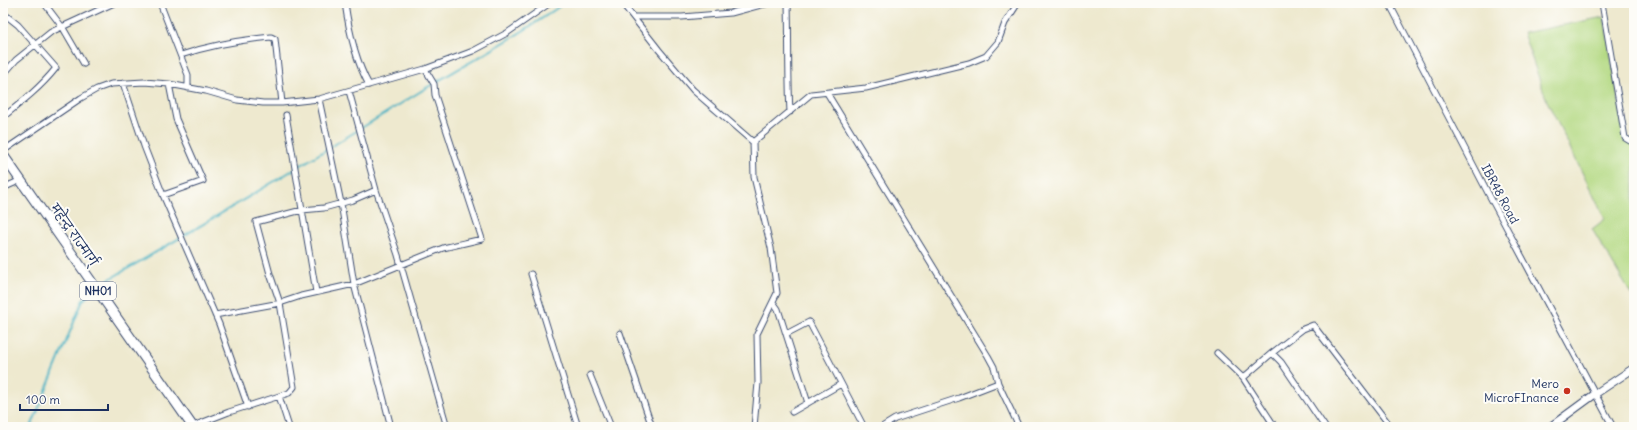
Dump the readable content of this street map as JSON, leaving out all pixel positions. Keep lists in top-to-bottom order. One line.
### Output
{"streets":{"highway":["महेन्द्र राज्मार्ग्","NH01"],"street":["IBR48 Road"]},"places":["Mero MicroFInance"],"scale_bar":"100 m"}
